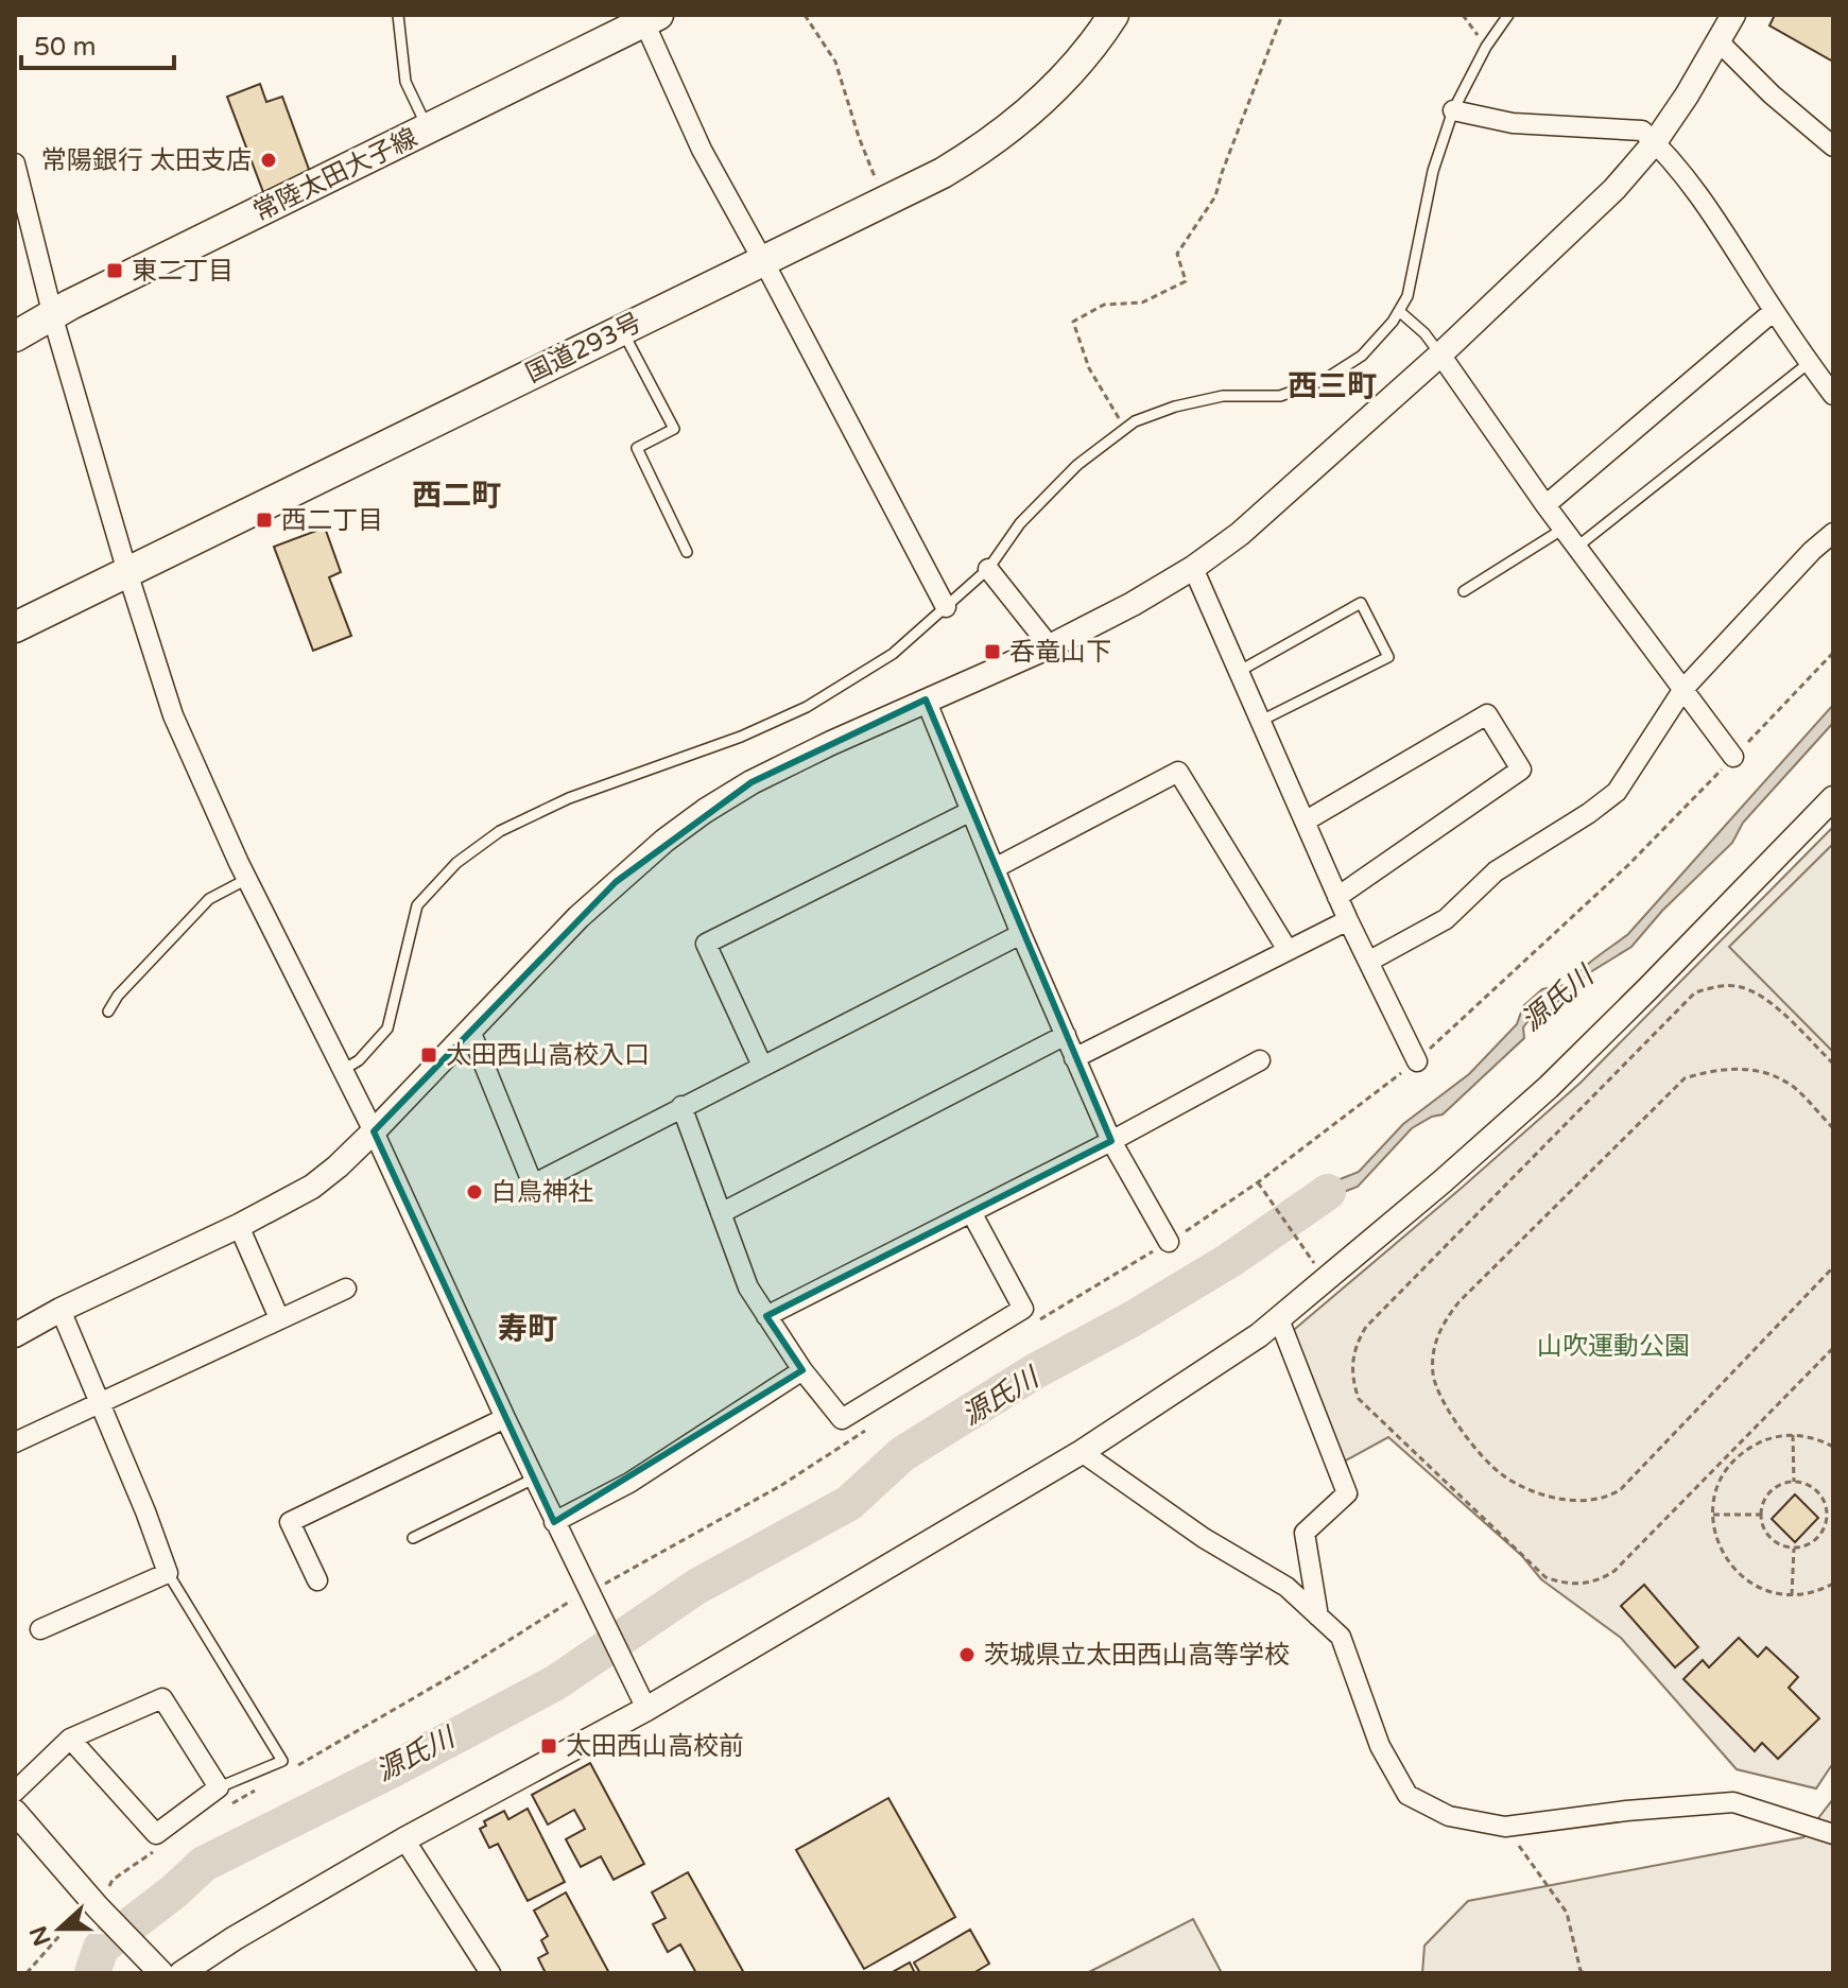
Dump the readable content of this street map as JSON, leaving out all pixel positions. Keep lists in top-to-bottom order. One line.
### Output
{"streets":{"main road":["常陸太田大子線","国道293号"]},"districts":["西三町","西二町","寿町"],"water":["源氏川"],"parks":["山吹運動公園"],"places":{"other":["常陽銀行 太田支店","白鳥神社","茨城県立太田西山高等学校"],"transit":["東二丁目","西二丁目","呑竜山下","太田西山高校入口","太田西山高校前"]},"scale_bar":"50 m","north":"left"}
